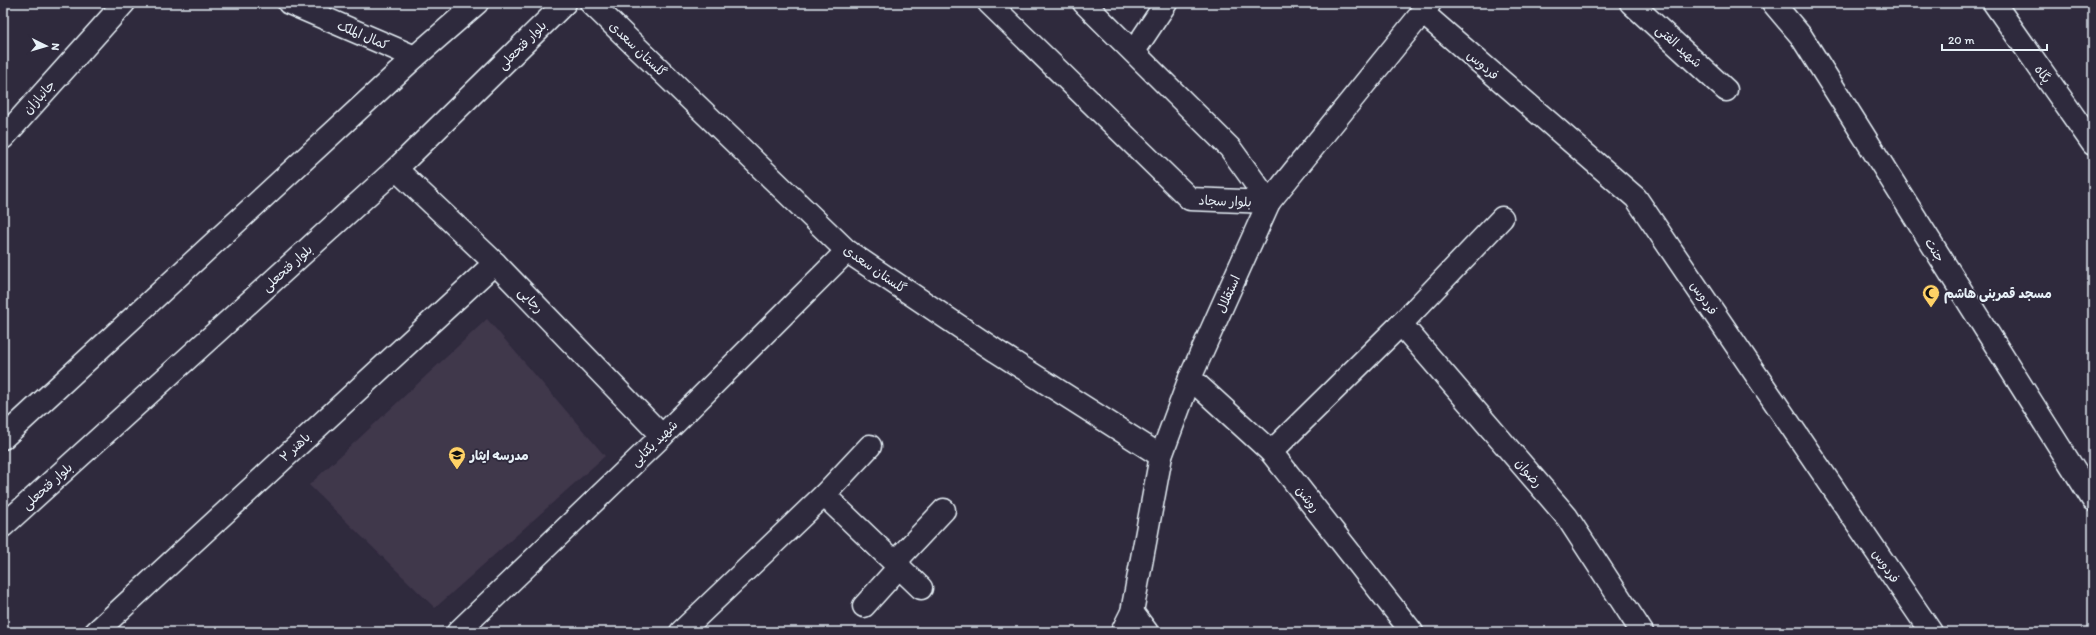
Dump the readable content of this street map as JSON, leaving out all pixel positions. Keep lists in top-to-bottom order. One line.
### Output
{"streets":{"street":["کمال الملک","بلوار فتحعلی","شهید الفتی","گلستان سعدی","فردوس","پگاه","جانبازان","بلوار سجاد","جنت","استقلال","رجایی","شهید یکتایی","باهنر ۲","رضوان","روشن"]},"crossings":[["بلوار فتحعلی","رجایی"],["گلستان سعدی","استقلال"],["گلستان سعدی","شهید یکتایی"],["فردوس","استقلال"],["بلوار سجاد","استقلال"],["استقلال","روشن"],["رجایی","شهید یکتایی"],["رجایی","باهنر ۲"]],"places":{"mosque":["مسجد قمربنی هاشم"],"school or university":["مدرسه ایثار"]},"scale_bar":"20 m","north":"right"}
